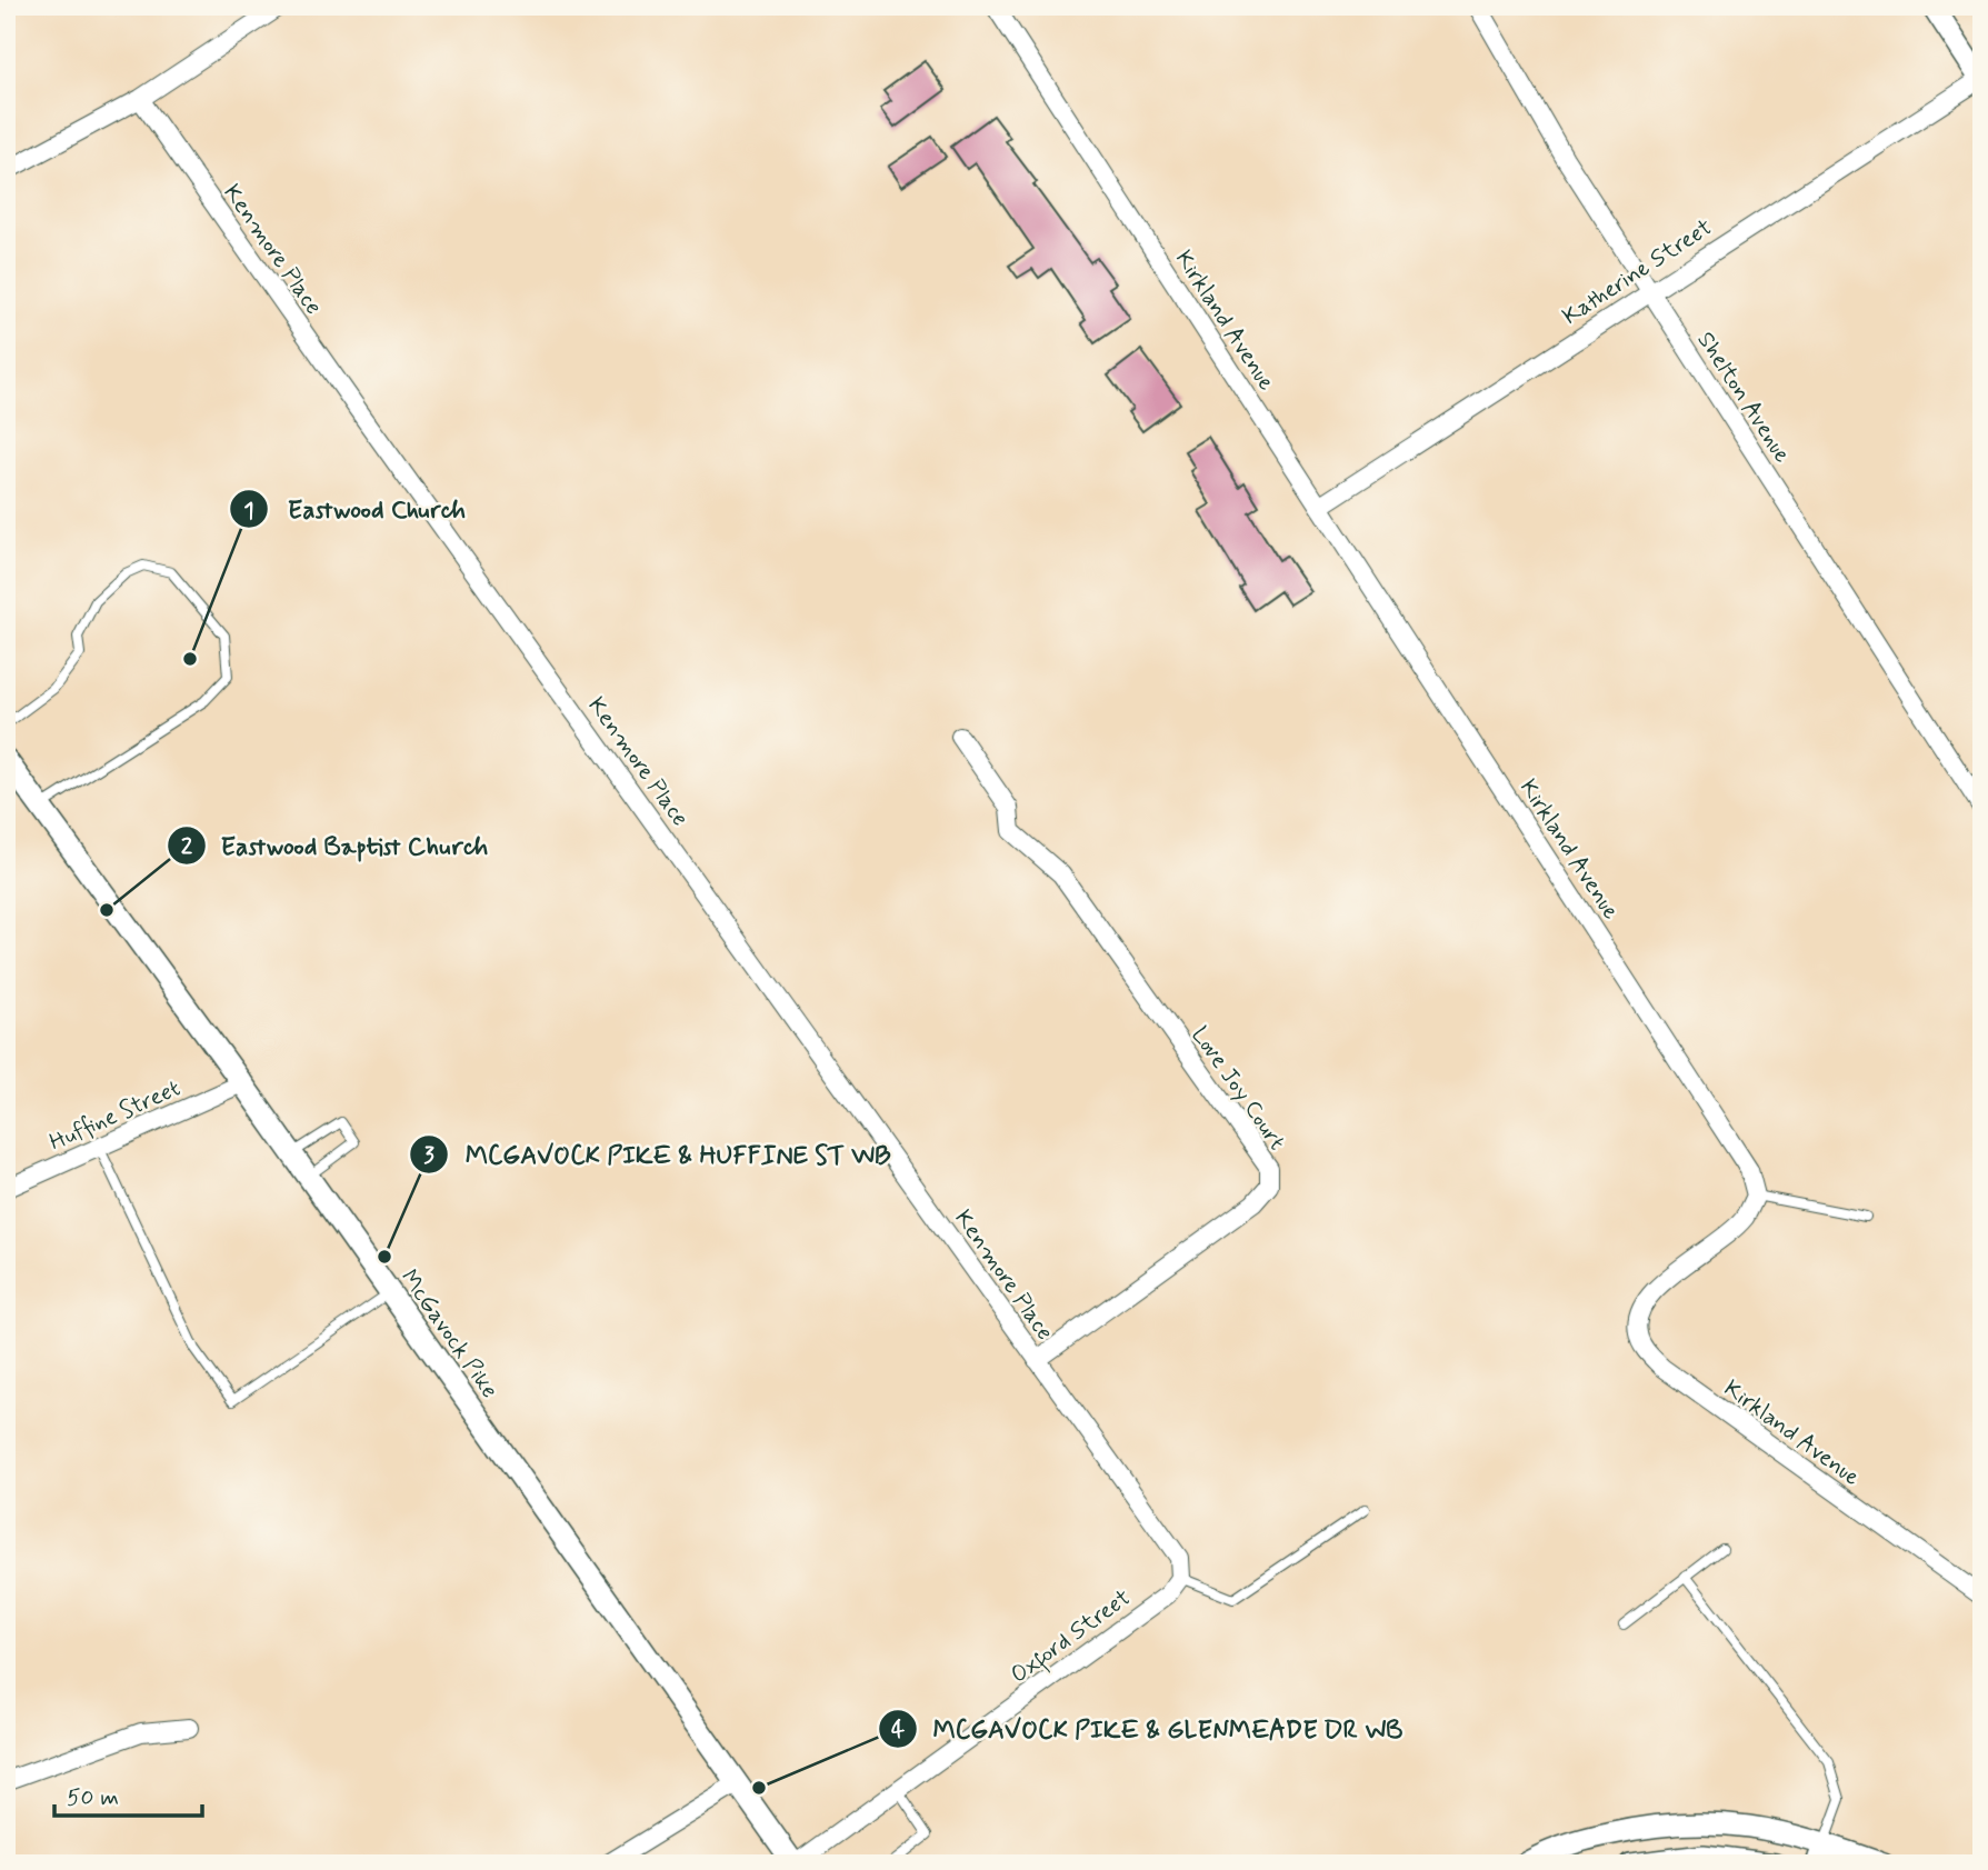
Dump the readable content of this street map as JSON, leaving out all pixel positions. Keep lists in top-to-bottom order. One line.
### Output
{"streets":{"street":["Kenmore Place","Katherine Street","Kirkland Avenue","Shelton Avenue","Love Joy Court","Huffine Street","McGavock Pike","Oxford Street"]},"crossings":[["Kenmore Place","Love Joy Court"],["Kenmore Place","Oxford Street"],["Katherine Street","Kirkland Avenue"],["Katherine Street","Shelton Avenue"],["Huffine Street","McGavock Pike"],["McGavock Pike","Oxford Street"]],"places":["Eastwood Church","Eastwood Baptist Church","MCGAVOCK PIKE & HUFFINE ST WB","MCGAVOCK PIKE & GLENMEADE DR WB"],"scale_bar":"50 m"}
